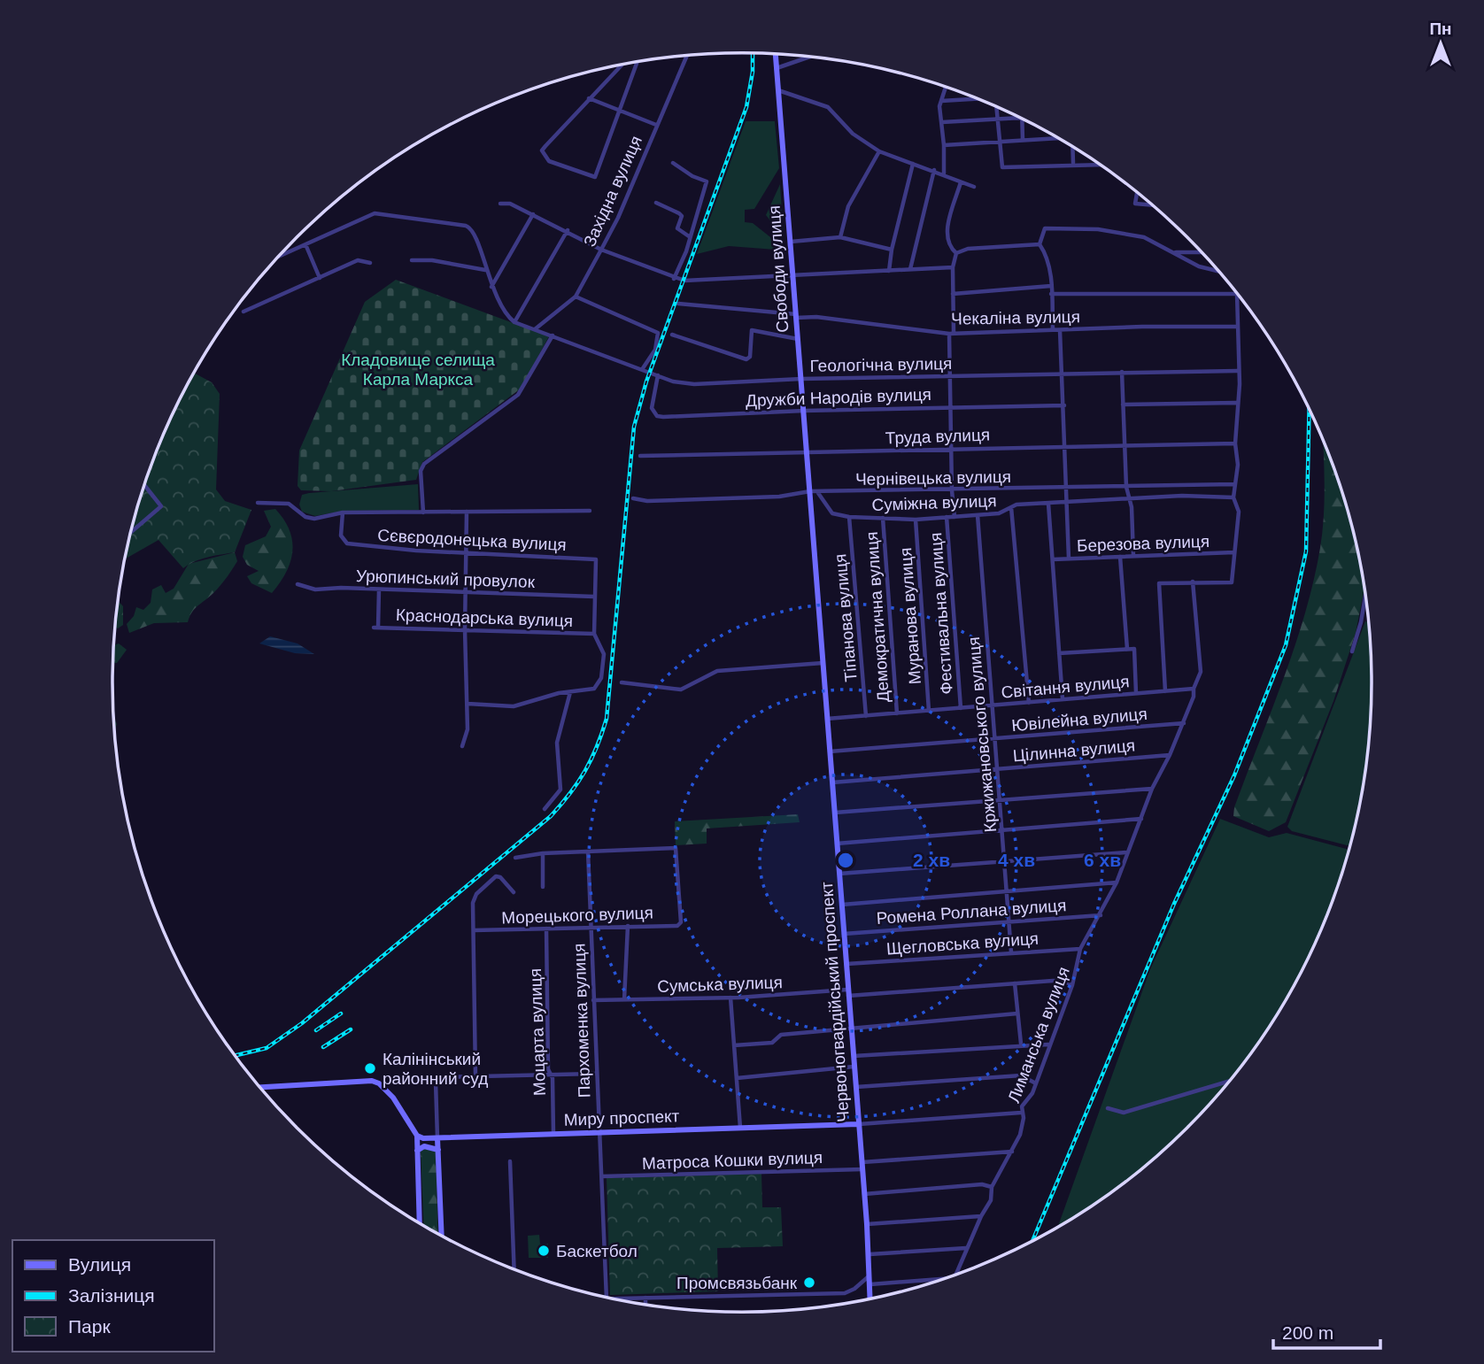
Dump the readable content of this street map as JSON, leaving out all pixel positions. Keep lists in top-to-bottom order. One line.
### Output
{"streets":{"main road":["Свободи вулиця","Червоногвардійський проспект","Миру проспект"],"street":["Західна вулиця","Чекаліна вулиця","Геологічна вулиця","Дружби Народів вулиця","Труда вулиця","Чернівецька вулиця","Суміжна вулиця","Сєвєродонецька вулиця","Березова вулиця","Урюпинський провулок","Фестивальна вулиця","Муранова вулиця","Демократична вулиця","Краснодарська вулиця","Тіпанова вулиця","Світання вулиця","Ювілейна вулиця","Кржижановського вулиця","Цілинна вулиця","Ромена Роллана вулиця","Морецького вулиця","Щегловська вулиця","Сумська вулиця","Пархоменка вулиця","Моцарта вулиця","Лиманська вулиця","Матроса Кошки вулиця"]},"crossings":[["Західна вулиця","Геологічна вулиця"],["Свободи вулиця","Чекаліна вулиця"],["Свободи вулиця","Геологічна вулиця"],["Свободи вулиця","Дружби Народів вулиця"],["Свободи вулиця","Труда вулиця"],["Свободи вулиця","Чернівецька вулиця"],["Свободи вулиця","Червоногвардійський проспект"],["Геологічна вулиця","Дружби Народів вулиця"],["Суміжна вулиця","Фестивальна вулиця"],["Суміжна вулиця","Муранова вулиця"],["Суміжна вулиця","Демократична вулиця"],["Суміжна вулиця","Тіпанова вулиця"],["Суміжна вулиця","Кржижановського вулиця"],["Сєвєродонецька вулиця","Урюпинський провулок"],["Урюпинський провулок","Краснодарська вулиця"],["Фестивальна вулиця","Світання вулиця"],["Муранова вулиця","Світання вулиця"],["Демократична вулиця","Світання вулиця"],["Тіпанова вулиця","Світання вулиця"],["Світання вулиця","Кржижановського вулиця"],["Світання вулиця","Червоногвардійський проспект"],["Світання вулиця","Лиманська вулиця"],["Ювілейна вулиця","Кржижановського вулиця"],["Ювілейна вулиця","Червоногвардійський проспект"],["Ювілейна вулиця","Лиманська вулиця"],["Кржижановського вулиця","Цілинна вулиця"],["Кржижановського вулиця","Ромена Роллана вулиця"],["Кржижановського вулиця","Щегловська вулиця"],["Цілинна вулиця","Червоногвардійський проспект"],["Цілинна вулиця","Лиманська вулиця"],["Ромена Роллана вулиця","Червоногвардійський проспект"],["Ромена Роллана вулиця","Лиманська вулиця"],["Морецького вулиця","Пархоменка вулиця"],["Морецького вулиця","Моцарта вулиця"],["Щегловська вулиця","Червоногвардійський проспект"],["Щегловська вулиця","Лиманська вулиця"],["Сумська вулиця","Червоногвардійський проспект"],["Сумська вулиця","Пархоменка вулиця"],["Сумська вулиця","Лиманська вулиця"],["Червоногвардійський проспект","Лиманська вулиця"],["Червоногвардійський проспект","Миру проспект"],["Червоногвардійський проспект","Матроса Кошки вулиця"],["Пархоменка вулиця","Миру проспект"],["Пархоменка вулиця","Матроса Кошки вулиця"],["Моцарта вулиця","Миру проспект"],["Лиманська вулиця","Миру проспект"],["Лиманська вулиця","Матроса Кошки вулиця"]],"parks":["Кладовище селища Карла Маркса"],"places":["Калінінський районний суд","Баскетбол","Промсвязьбанк"],"legend":["Вулиця","Залізниця","Парк"],"scale_bar":"200 m","north":"top","rings":["2 хв","4 хв","6 хв"]}
